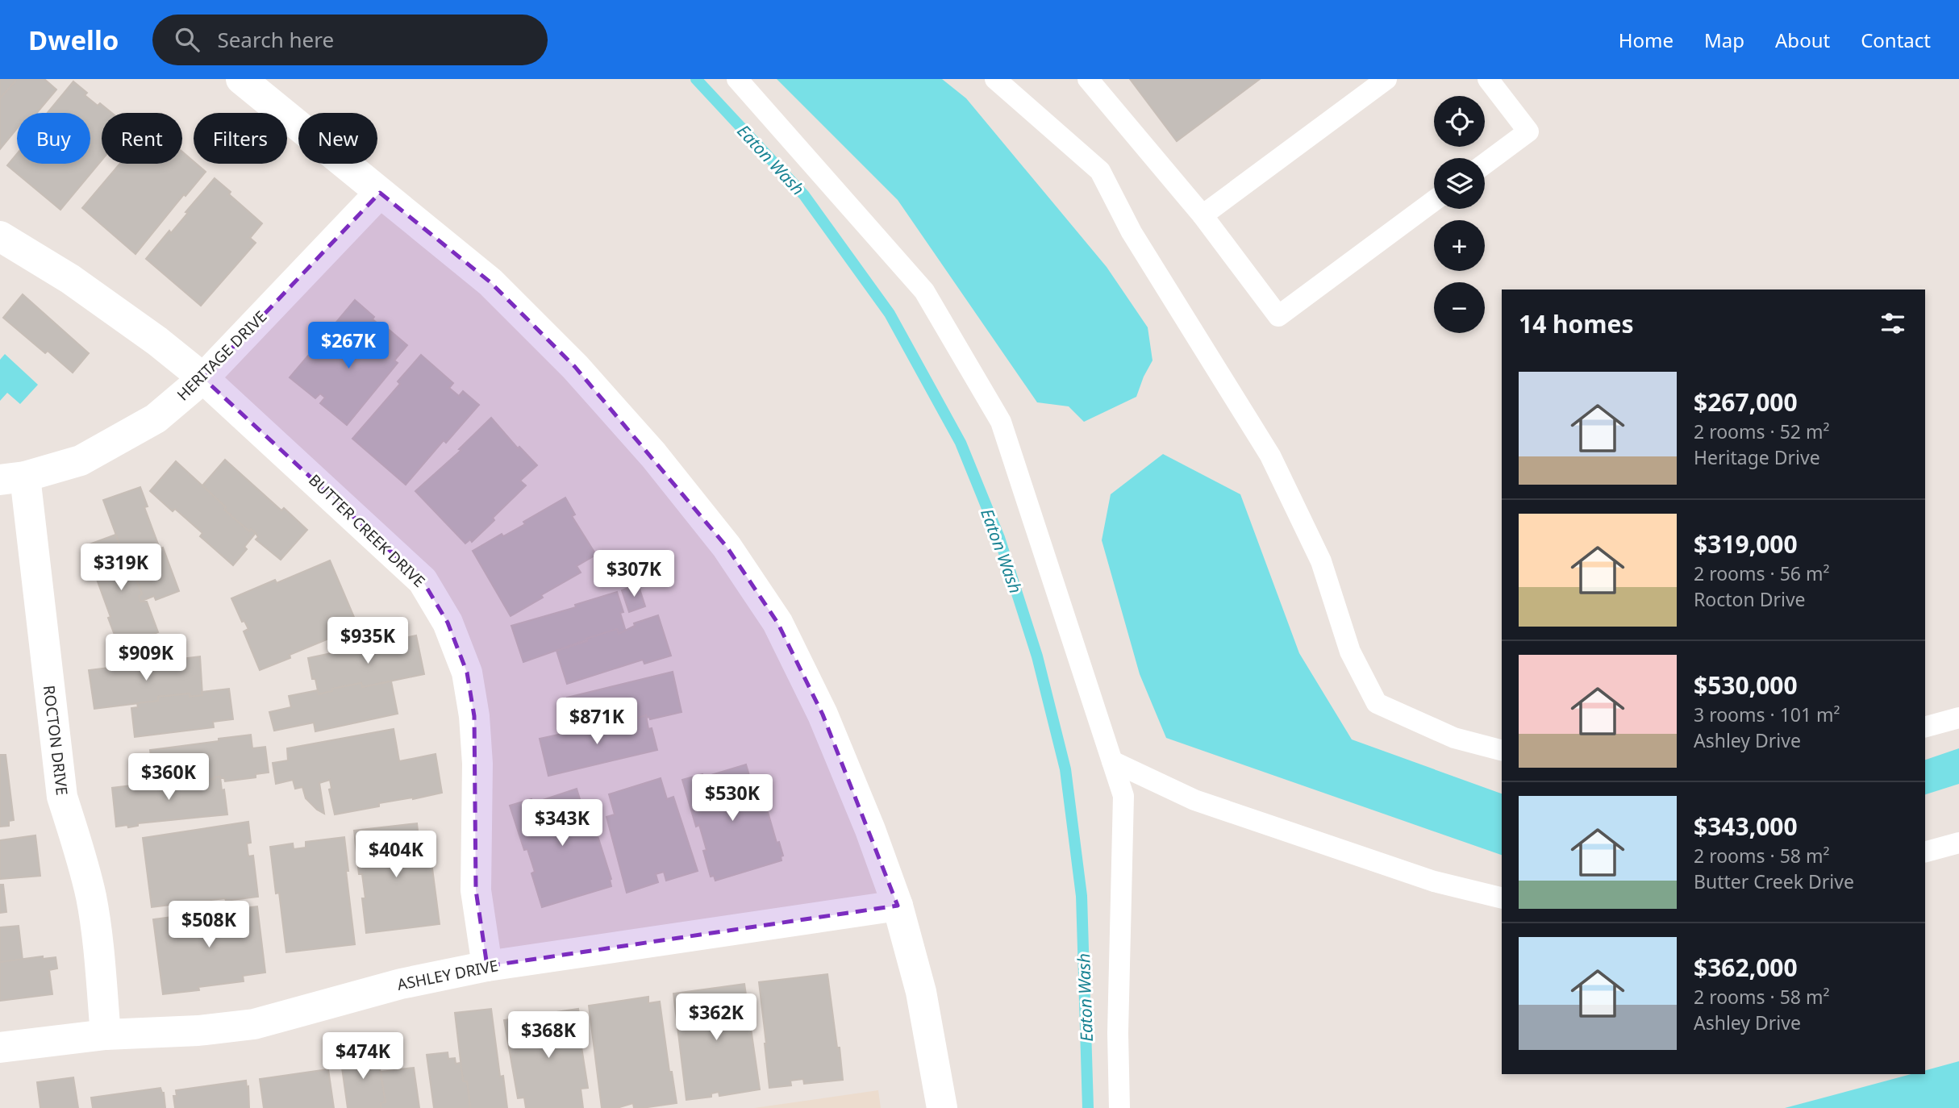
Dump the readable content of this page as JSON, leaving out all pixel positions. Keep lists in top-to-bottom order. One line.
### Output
{"streets":{"street":["HERITAGE DRIVE","BUTTER CREEK DRIVE","ROCTON DRIVE","ASHLEY DRIVE"]},"crossings":[["HERITAGE DRIVE","BUTTER CREEK DRIVE"],["HERITAGE DRIVE","ROCTON DRIVE"],["BUTTER CREEK DRIVE","ASHLEY DRIVE"],["ROCTON DRIVE","ASHLEY DRIVE"]],"water":["Eaton Wash"],"page":{"header":"Dwello","search":"Search here","nav":["Home","Map","About","Contact"],"map_buttons":["+","−"],"chip":["Buy","Rent","Filters","New"],"heading":"14 homes","price":["$267K","$319K","$307K","$935K","$909K","$871K","$360K","$530K","$343K","$404K","$508K","$362K","$368K","$474K"],"list":[{"name":"$267,000","note":"2 rooms · 52 m² · Heritage Drive"},{"name":"$319,000","note":"2 rooms · 56 m² · Rocton Drive"},{"name":"$530,000","note":"3 rooms · 101 m² · Ashley Drive"},{"name":"$343,000","note":"2 rooms · 58 m² · Butter Creek Drive"},{"name":"$362,000","note":"2 rooms · 58 m² · Ashley Drive"}]}}
